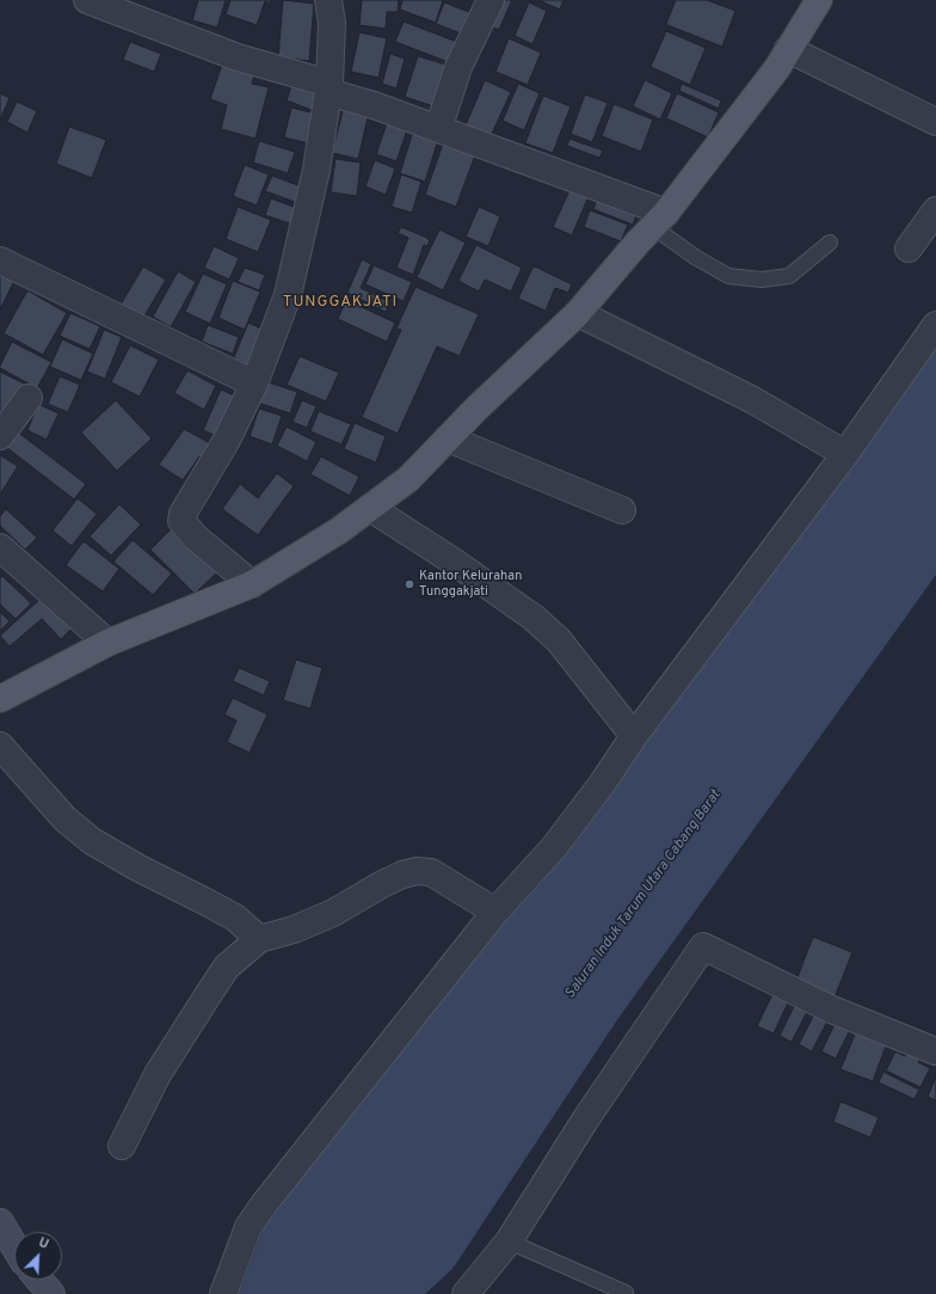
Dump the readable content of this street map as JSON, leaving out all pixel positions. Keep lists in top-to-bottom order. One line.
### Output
{"districts":["TUNGGAKJATI"],"water":["Saluran Induk Tarum Utara Cabang Barat"],"places":["Kantor Kelurahan Tunggakjati"],"north":"top right"}
